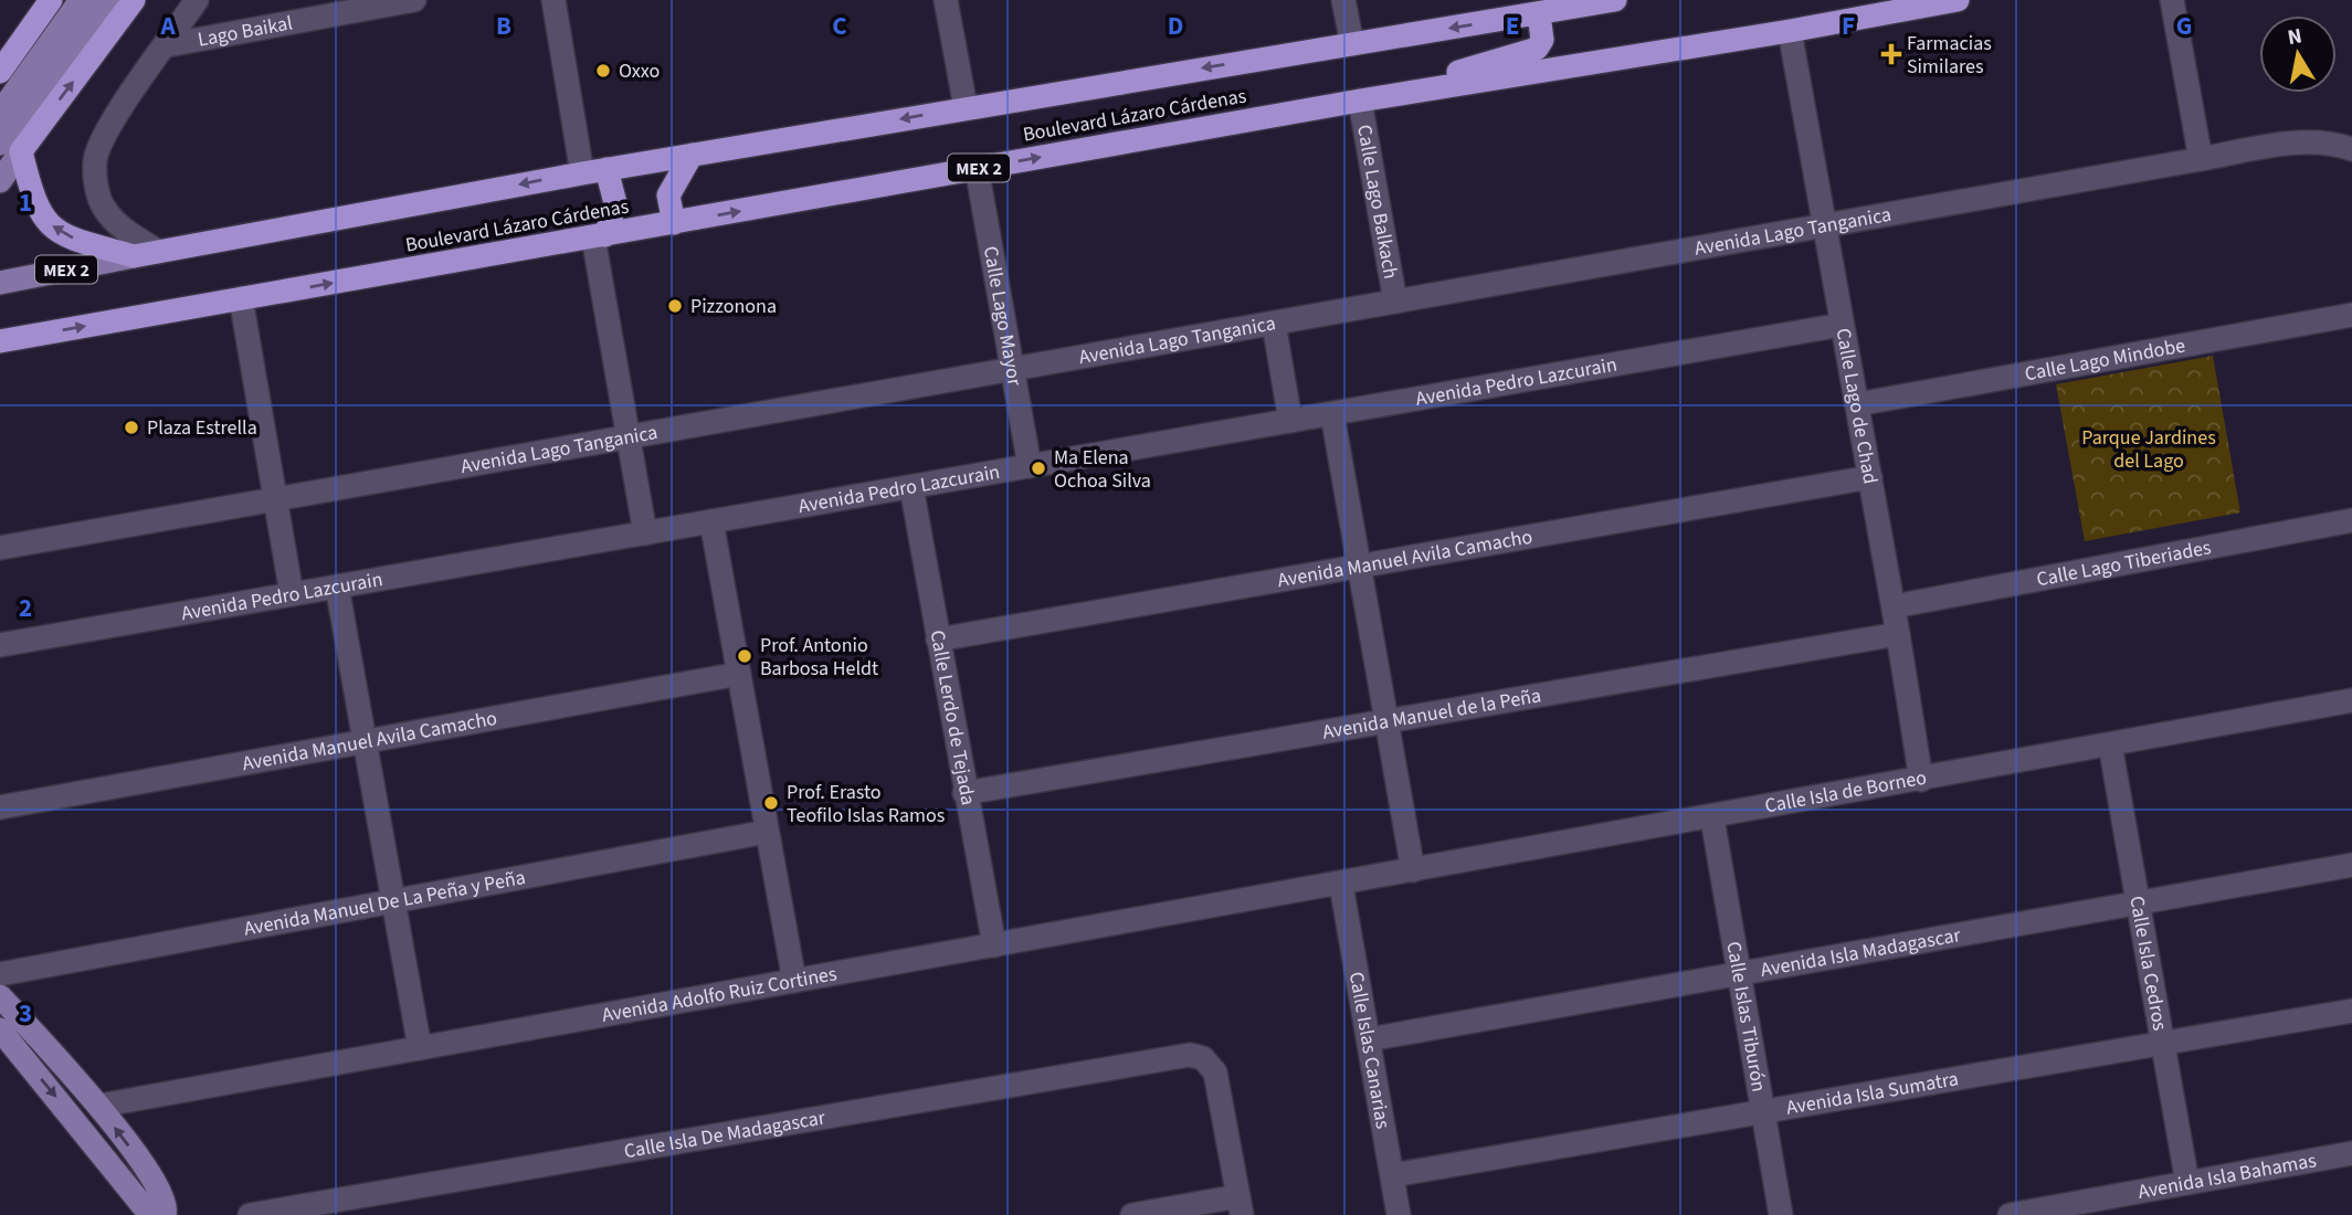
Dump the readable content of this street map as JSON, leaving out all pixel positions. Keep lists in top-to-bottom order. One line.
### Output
{"streets":{"highway":["Boulevard Lázaro Cárdenas","MEX 2"],"street":["Lago Baikal","Calle Lago Balkach","Avenida Lago Tanganica","Calle Lago Mayor","Calle Lago Mindobe","Avenida Pedro Lazcurain","Calle Lago de Chad","Avenida Manuel Avila Camacho","Calle Lago Tiberiades","Avenida Manuel de la Peña","Calle Lerdo de Tejada","Calle Isla de Borneo","Avenida Manuel De La Peña y Peña","Avenida Isla Madagascar","Calle Isla Cedros","Avenida Adolfo Ruiz Cortines","Calle Islas Tiburón","Calle Islas Canarias","Avenida Isla Sumatra","Calle Isla De Madagascar","Avenida Isla Bahamas"]},"crossings":[["Boulevard Lázaro Cárdenas","Calle Lago Balkach"],["Boulevard Lázaro Cárdenas","Calle Lago Mayor"],["Boulevard Lázaro Cárdenas","Calle Lago de Chad"],["Calle Lago Balkach","Avenida Lago Tanganica"],["Avenida Lago Tanganica","Calle Lago Mayor"],["Avenida Lago Tanganica","Calle Lago de Chad"],["Calle Lago Mayor","Avenida Pedro Lazcurain"],["Calle Lago Mindobe","Calle Lago de Chad"],["Avenida Pedro Lazcurain","Calle Lago de Chad"],["Avenida Pedro Lazcurain","Calle Lerdo de Tejada"],["Calle Lago de Chad","Avenida Manuel Avila Camacho"],["Calle Lago de Chad","Calle Lago Tiberiades"],["Calle Lago de Chad","Avenida Manuel de la Peña"],["Calle Lago de Chad","Calle Isla de Borneo"],["Avenida Manuel Avila Camacho","Calle Lerdo de Tejada"],["Avenida Manuel de la Peña","Calle Lerdo de Tejada"],["Calle Lerdo de Tejada","Avenida Adolfo Ruiz Cortines"],["Calle Isla de Borneo","Calle Isla Cedros"],["Calle Isla de Borneo","Avenida Adolfo Ruiz Cortines"],["Calle Isla de Borneo","Calle Islas Tiburón"],["Calle Isla de Borneo","Calle Islas Canarias"],["Avenida Isla Madagascar","Calle Isla Cedros"],["Avenida Isla Madagascar","Calle Islas Tiburón"],["Avenida Isla Madagascar","Calle Islas Canarias"],["Calle Isla Cedros","Avenida Isla Sumatra"],["Calle Isla Cedros","Avenida Isla Bahamas"],["Avenida Adolfo Ruiz Cortines","Calle Islas Canarias"],["Calle Islas Tiburón","Avenida Isla Sumatra"],["Calle Islas Canarias","Avenida Isla Sumatra"]],"parks":["Parque Jardines del Lago"],"places":{"health":["Farmacias Similares"],"other":["Oxxo","Pizzonona","Plaza Estrella","Ma Elena Ochoa Silva","Prof. Antonio Barbosa Heldt","Prof. Erasto Teofilo Islas Ramos"]},"north":"top","grid":{"columns":["A","B","C","D","E","F","G"],"rows":["1","2","3"]}}
